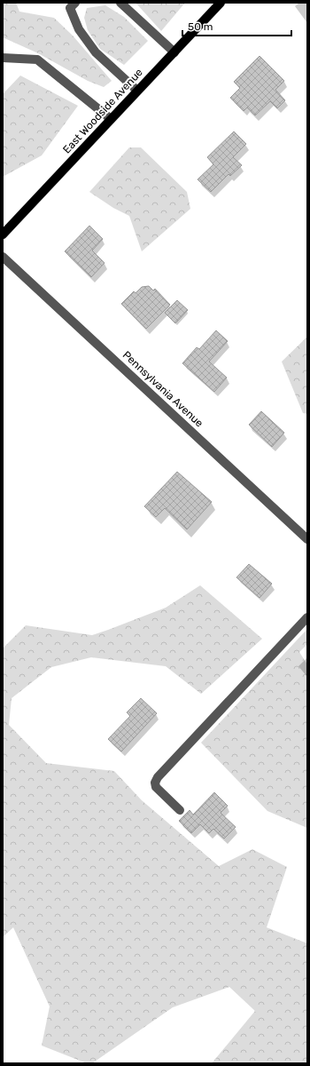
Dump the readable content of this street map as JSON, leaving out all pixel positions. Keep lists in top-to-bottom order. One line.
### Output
{"streets":{"main road":["East Woodside Avenue"],"street":["Pennsylvania Avenue"]},"scale_bar":"50 m"}
